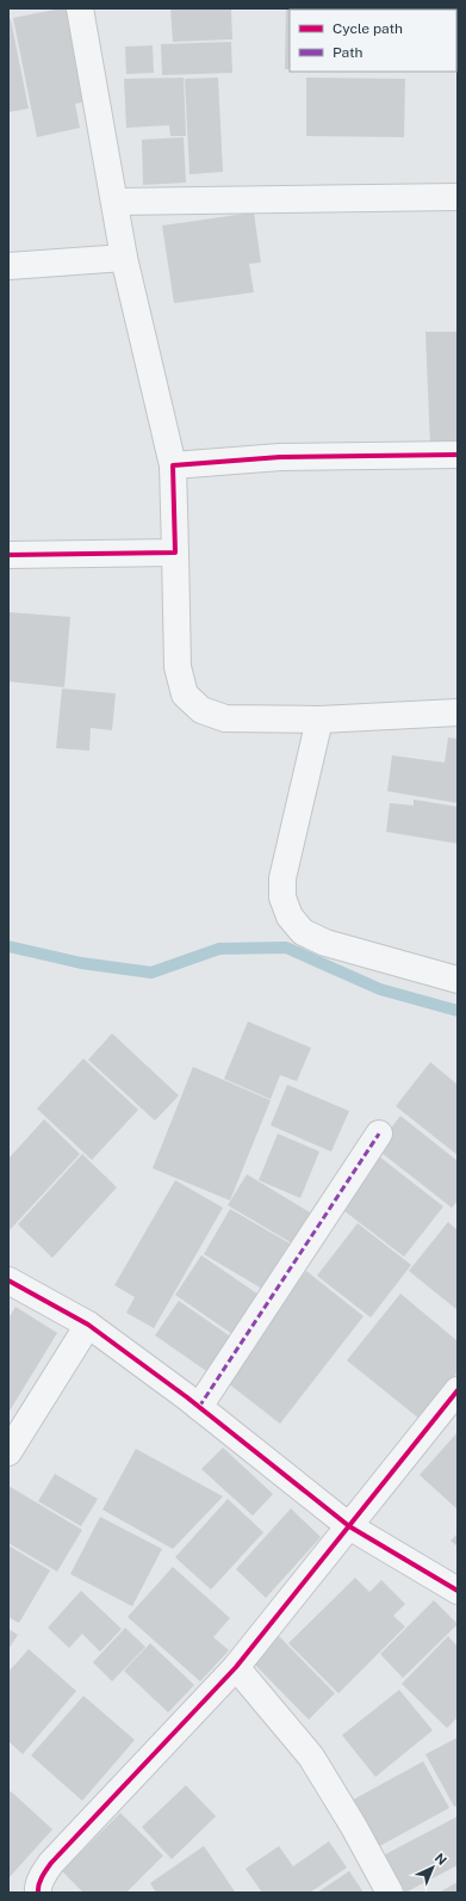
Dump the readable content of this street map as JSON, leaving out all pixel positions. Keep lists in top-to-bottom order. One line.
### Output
{"legend":["Cycle path","Path"],"north":"top right"}
